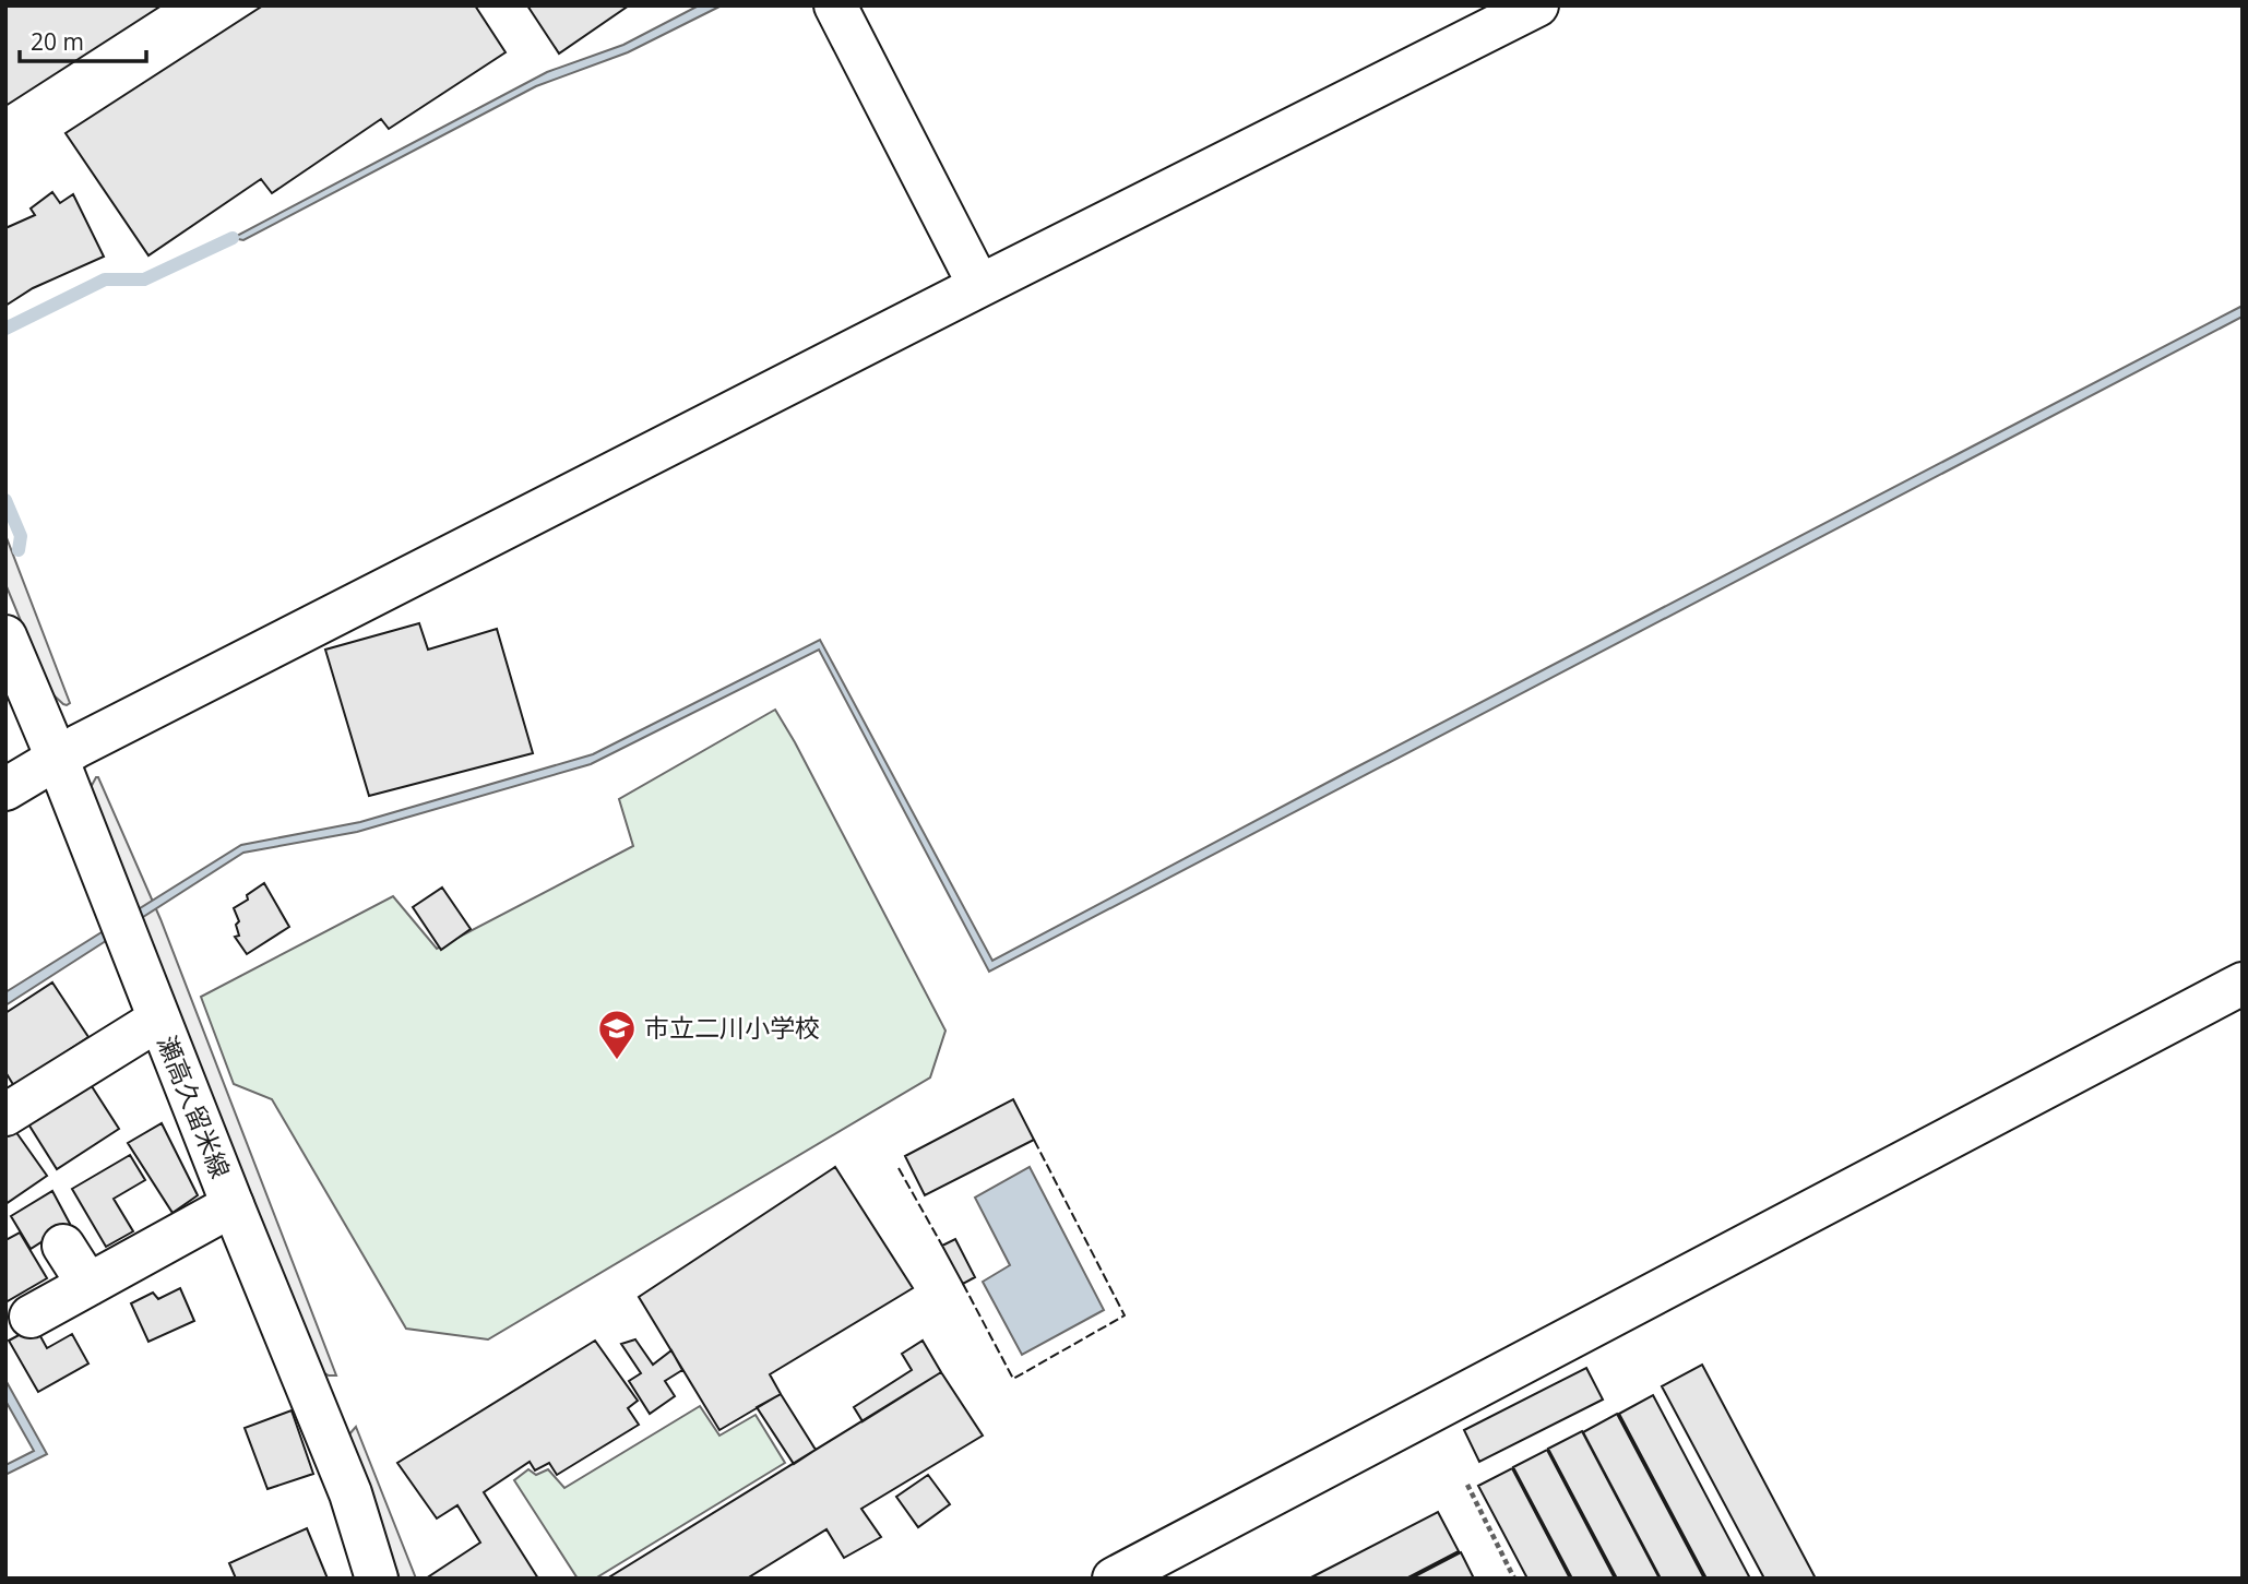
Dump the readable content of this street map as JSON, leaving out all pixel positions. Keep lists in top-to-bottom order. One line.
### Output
{"streets":{"street":["瀬高久留米線"]},"places":{"school or university":["市立二川小学校"]},"scale_bar":"20 m"}
